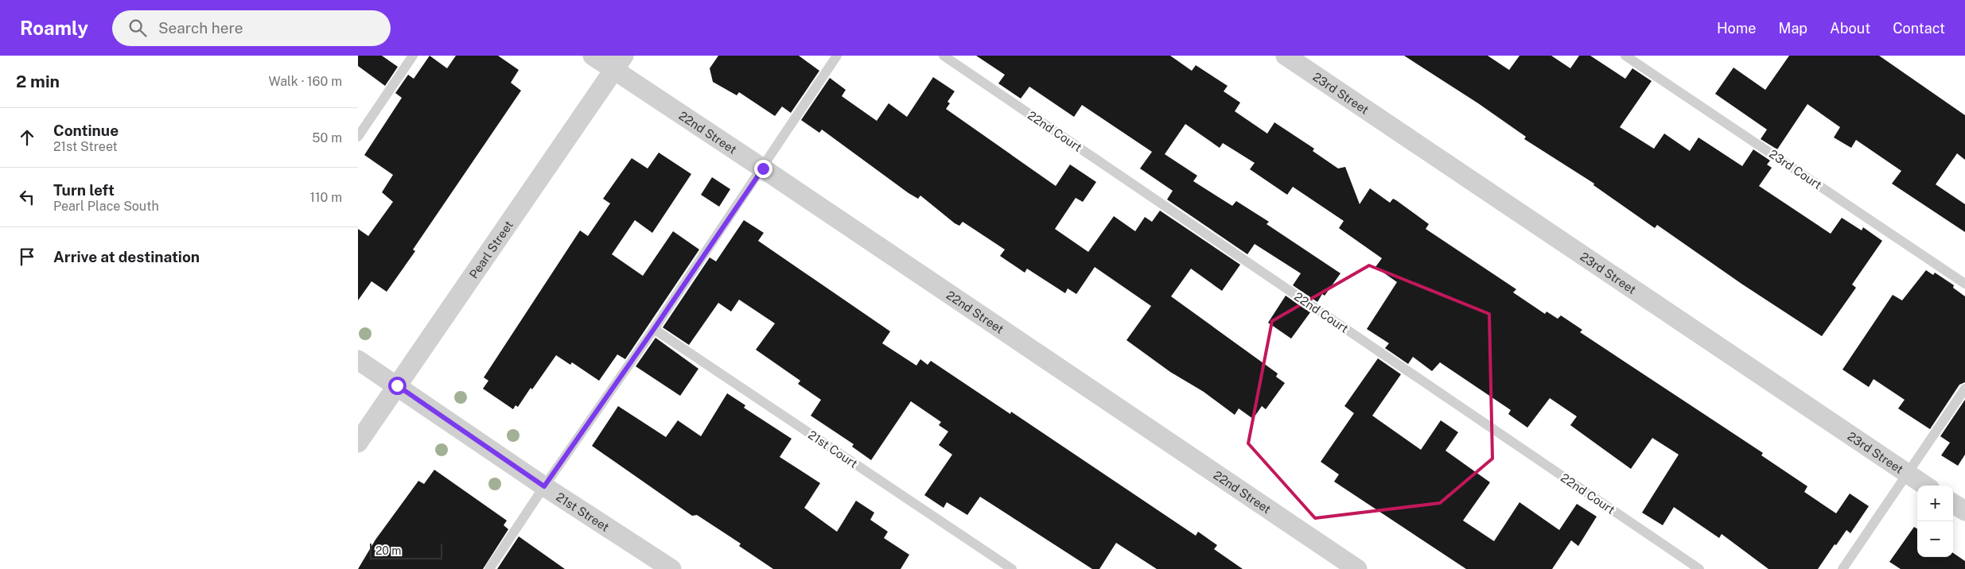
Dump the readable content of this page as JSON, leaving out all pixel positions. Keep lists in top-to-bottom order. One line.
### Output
{"streets":{"street":["23rd Street","22nd Street","Pearl Street","21st Street"],"lane":["22nd Court","23rd Court","21st Court"]},"crossings":[["22nd Street","Pearl Street"],["Pearl Street","21st Street"]],"scale_bar":"20 m","page":{"header":"Roamly","search":"Search here","nav":["Home","Map","About","Contact"],"heading":["2 min","Walk · 160 m"],"list":[["Continue","21st Street","50 m"],["Turn left","Pearl Place South","110 m"],"Arrive at destination"],"map_buttons":["+","−"],"scale":"20 m"}}
